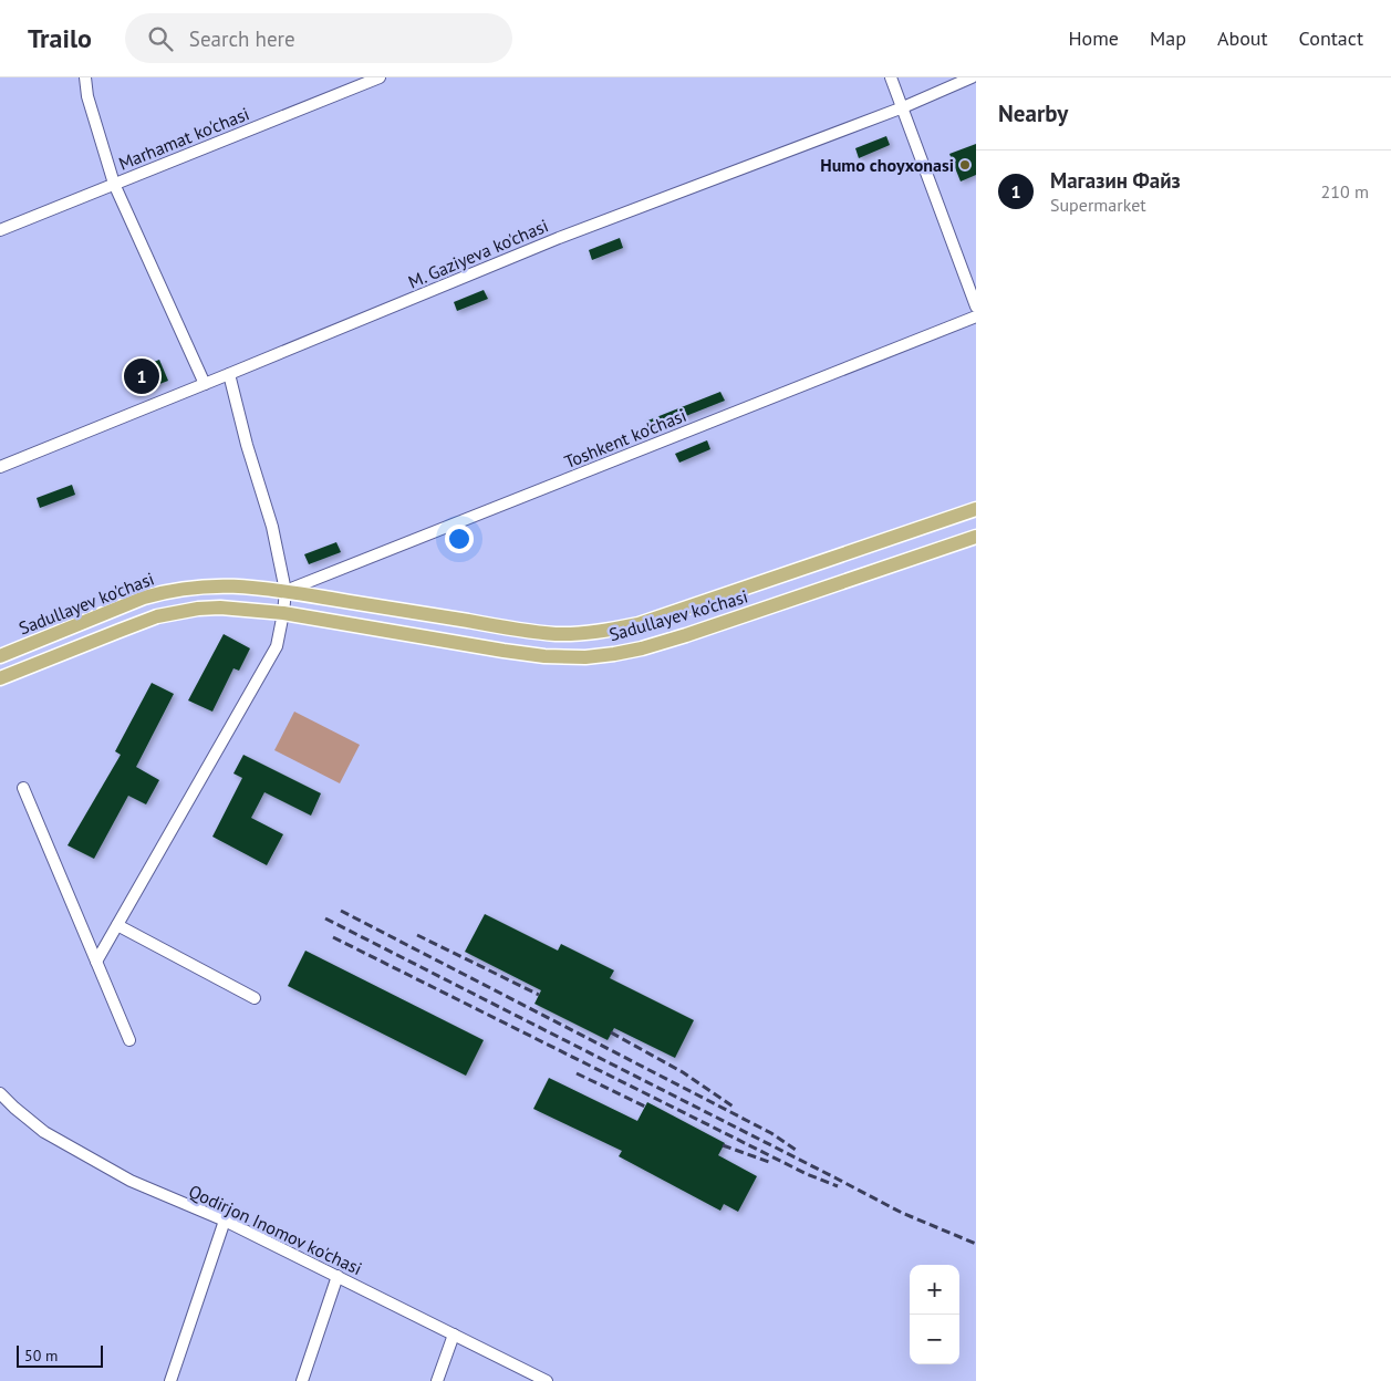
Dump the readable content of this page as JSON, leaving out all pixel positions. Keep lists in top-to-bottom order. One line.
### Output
{"streets":{"main road":["Sadullayev ko'chasi"],"street":["Marhamat ko'chasi","M. Gaziyeva ko'chasi","Toshkent ko'chasi","Qodirjon Inomov ko'chasi"]},"crossings":[["Toshkent ko'chasi","Sadullayev ko'chasi"]],"places":["Humo choyxonasi"],"scale_bar":"50 m","page":{"header":"Trailo","search":"Search here","nav":["Home","Map","About","Contact"],"heading":"Nearby","list":[{"mark":"1","name":"Магазин Файз","note":"Supermarket","value":"210 m"}],"pins":"1","map_buttons":["+","−"],"scale":"50 m"}}
